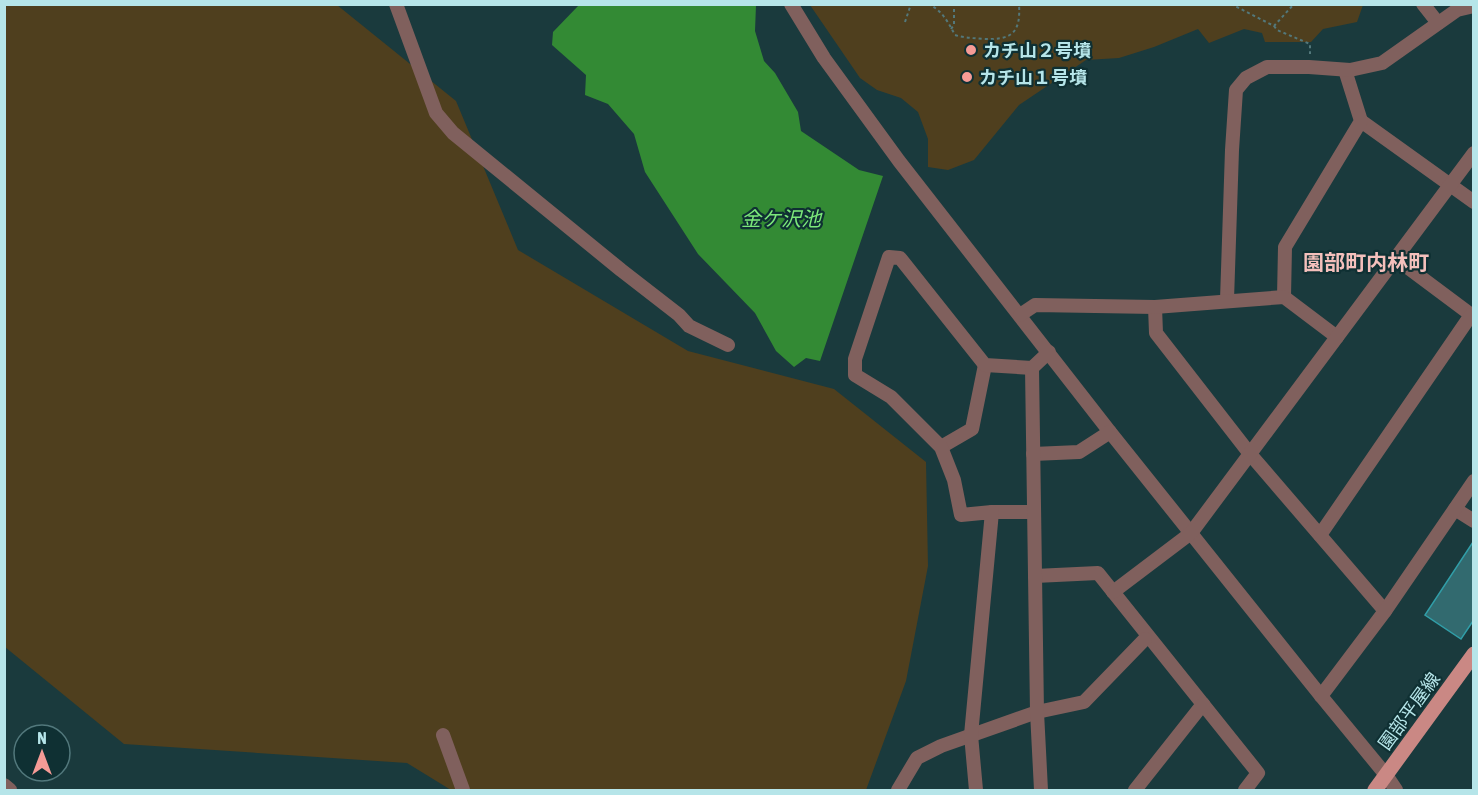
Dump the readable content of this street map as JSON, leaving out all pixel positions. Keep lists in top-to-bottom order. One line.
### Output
{"streets":{"main road":["園部平屋線"]},"districts":["園部町内林町"],"water":["金ケ沢池"],"places":["カチ山２号墳","カチ山１号墳"],"north":"top"}
